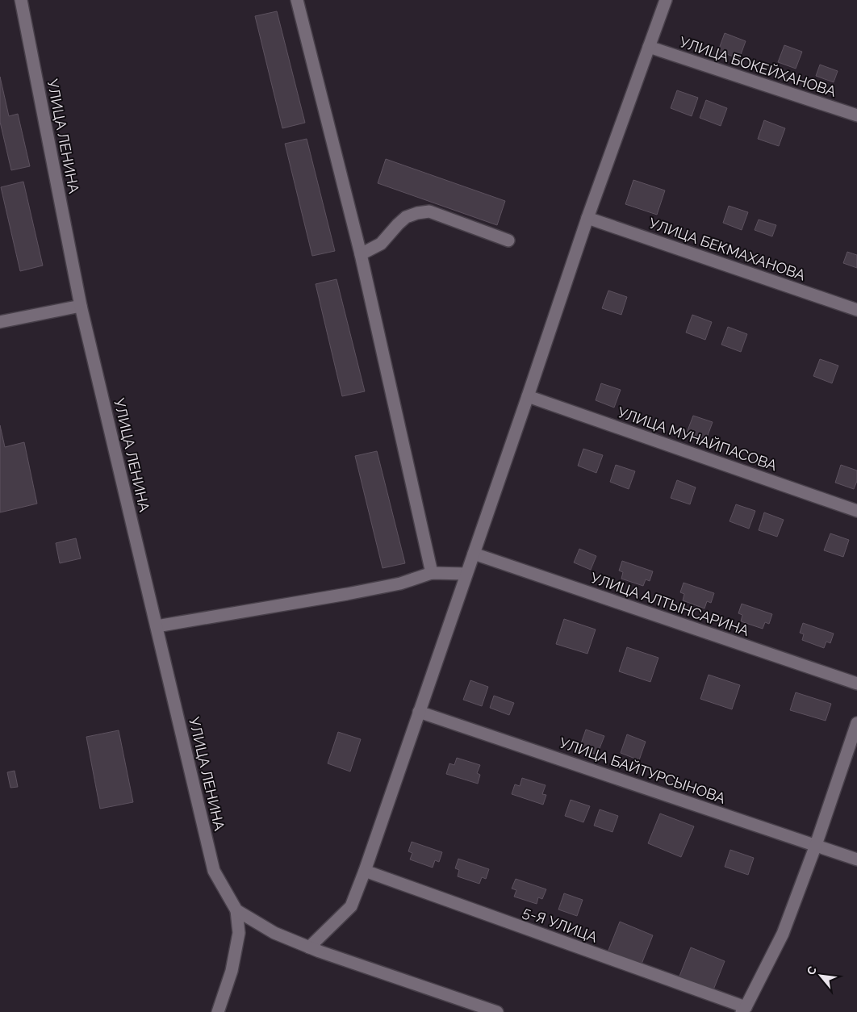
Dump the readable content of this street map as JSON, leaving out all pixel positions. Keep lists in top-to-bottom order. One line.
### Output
{"streets":{"street":["УЛИЦА БОКЕЙХАНОВА","УЛИЦА ЛЕНИНА","УЛИЦА БЕКМАХАНОВА","УЛИЦА МУНАЙПАСОВА","УЛИЦА АЛТЫНСАРИНА","УЛИЦА БАЙТУРСЫНОВА","5-Я УЛИЦА"]},"north":"top left"}
